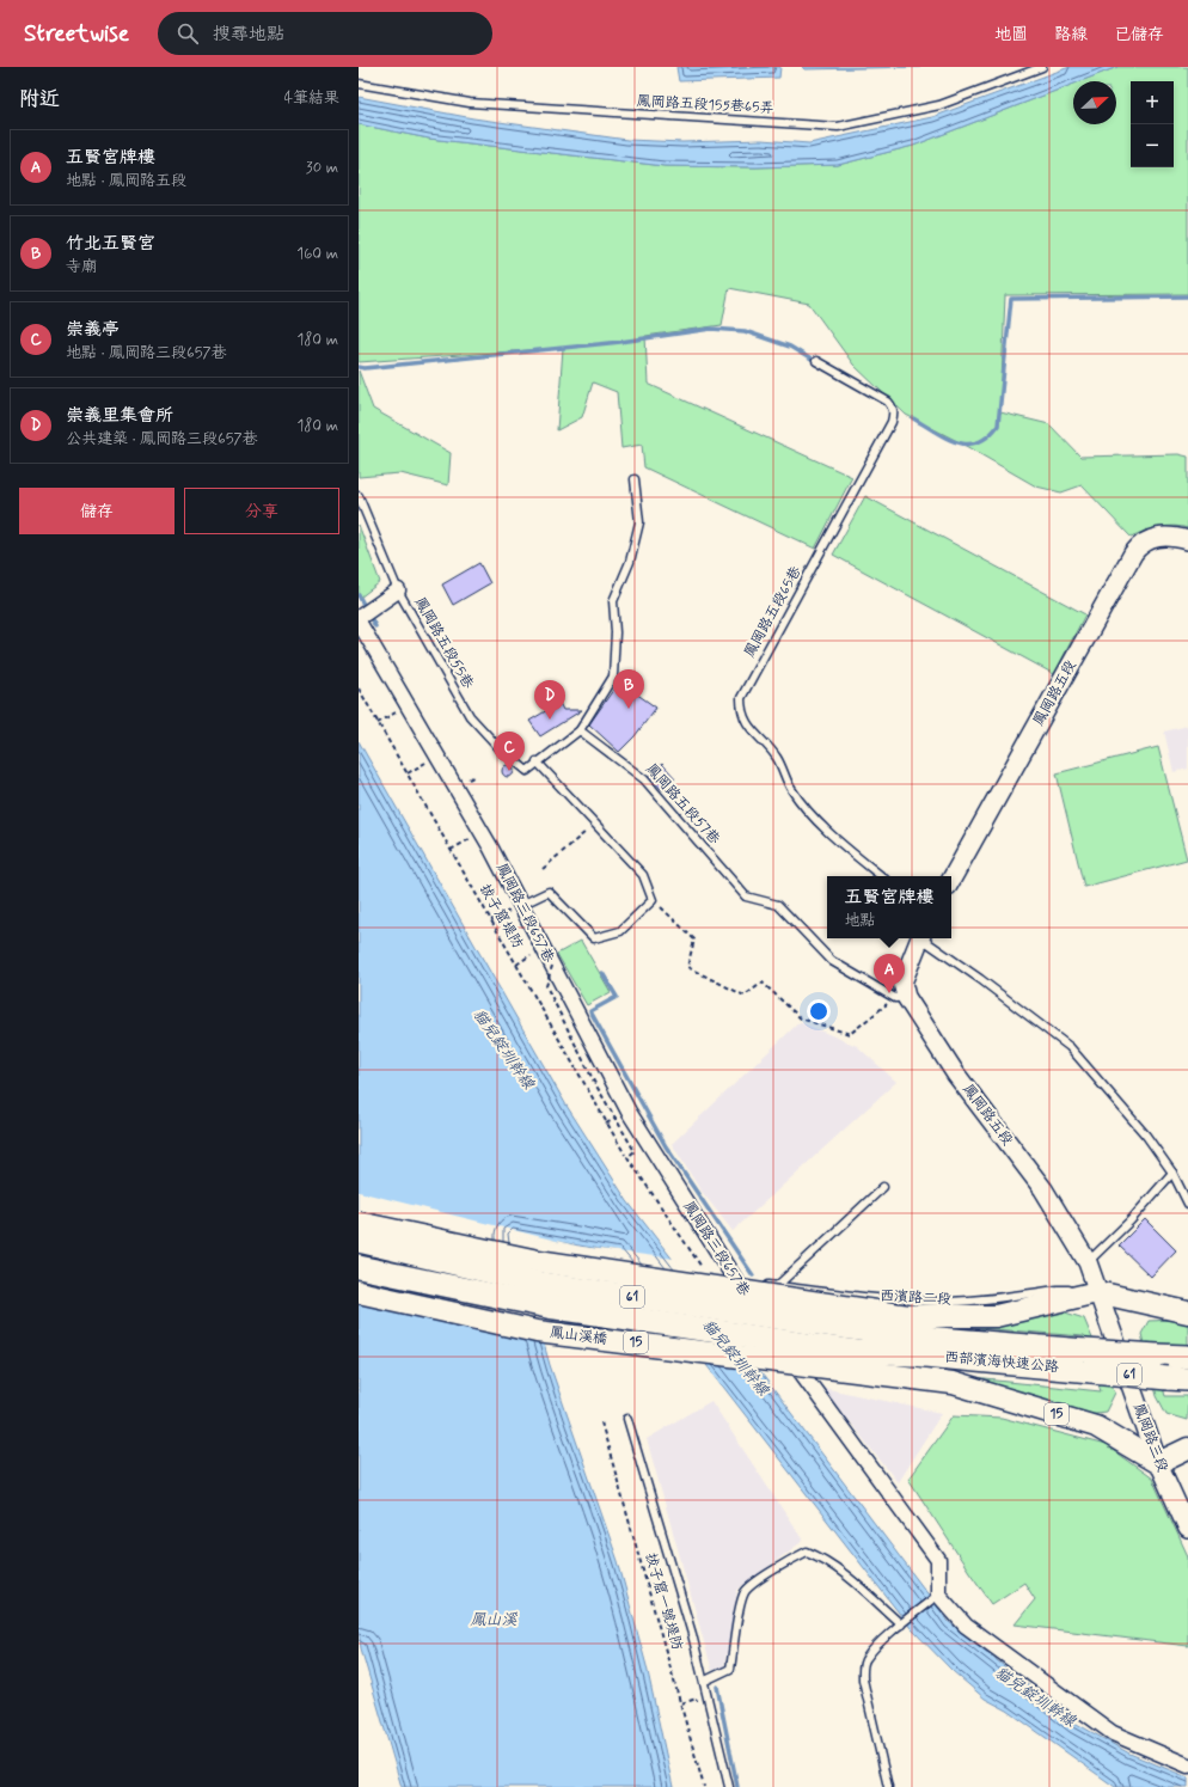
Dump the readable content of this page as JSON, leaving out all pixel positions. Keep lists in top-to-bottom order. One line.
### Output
{"streets":{"highway":["61","鳳山溪橋","西部濱海快速公路"],"main road":["西濱路二段","15"],"street":["鳳岡路五段","鳳岡路三段657巷","鳳岡路三段"],"lane":["鳳岡路五段155巷65弄","鳳岡路五段65巷","鳳岡路五段55巷","鳳岡路五段57巷"],"path":["拔子窟堤防","拔子窟一號堤防"]},"crossings":[["鳳岡路五段55巷","鳳岡路五段57巷"],["鳳岡路五段","鳳岡路五段57巷"],["鳳岡路五段","西濱路二段"],["鳳岡路五段","鳳岡路三段"],["61","西濱路二段"],["61","鳳山溪橋"],["61","西部濱海快速公路"],["西濱路二段","鳳山溪橋"],["西濱路二段","西部濱海快速公路"],["西濱路二段","鳳岡路三段"],["鳳山溪橋","西部濱海快速公路"],["鳳山溪橋","鳳岡路三段"]],"water":["貓兒錠圳幹線","鳳山溪"],"north":"top right","page":{"header":"Streetwise","search":"搜尋地點","nav":["地圖","路線","已儲存"],"heading":["附近","4筆結果"],"map_buttons":["+","−"],"list":[{"mark":"A","name":"五賢宮牌樓","note":"地點 · 鳳岡路五段","value":"30 m"},{"mark":"B","name":"竹北五賢宮","note":"寺廟","value":"160 m"},{"mark":"C","name":"崇義亭","note":"地點 · 鳳岡路三段657巷","value":"180 m"},{"mark":"D","name":"崇義里集會所","note":"公共建築 · 鳳岡路三段657巷","value":"180 m"}],"buttons":["儲存","分享"],"pins":["B","D","C","A"],"popup":["五賢宮牌樓","地點"]}}
